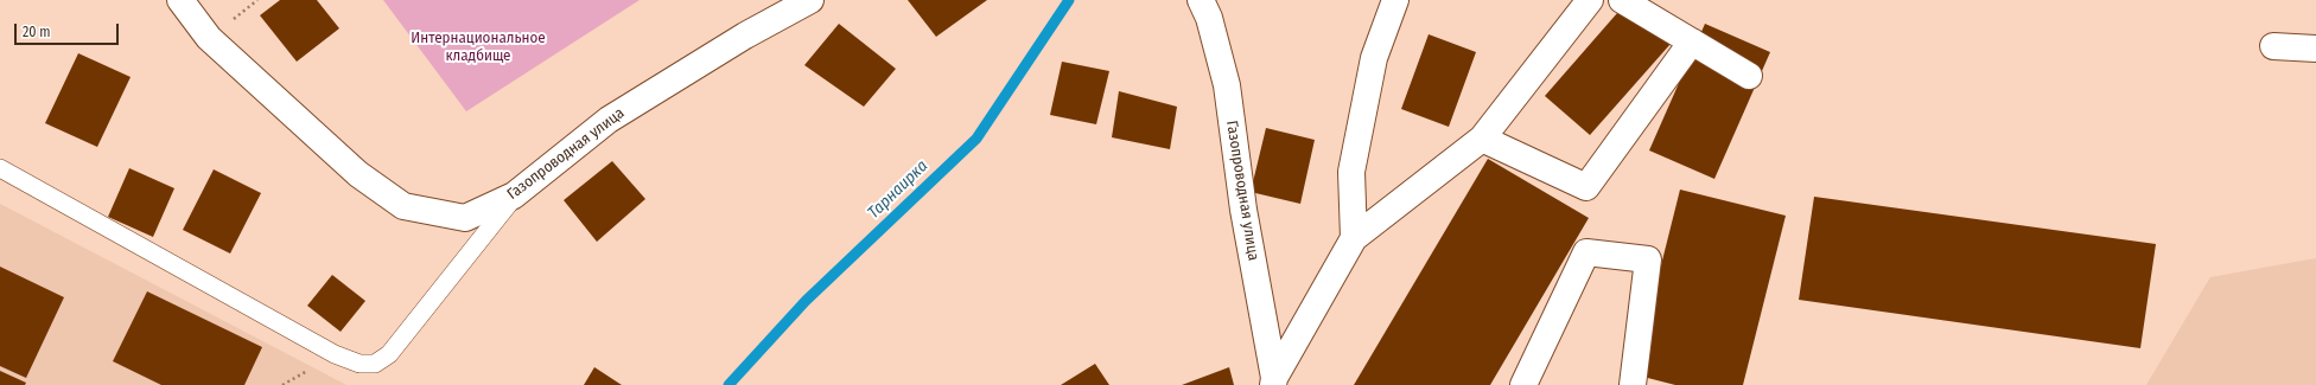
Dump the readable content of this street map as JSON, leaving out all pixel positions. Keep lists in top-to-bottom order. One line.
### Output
{"streets":{"street":["Газопроводная улица"]},"water":["Тарнаирка"],"parks":["Интернациональное кладбище"],"scale_bar":"20 m"}
